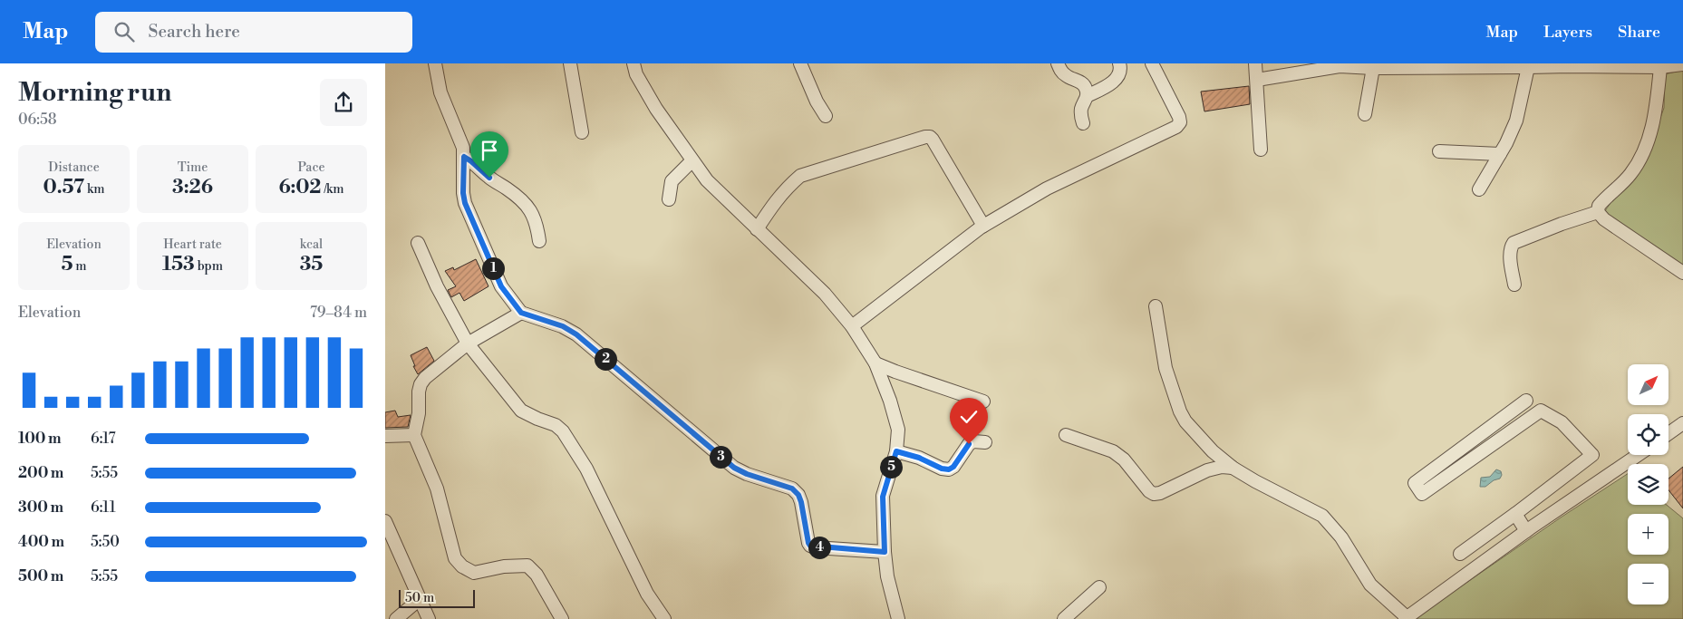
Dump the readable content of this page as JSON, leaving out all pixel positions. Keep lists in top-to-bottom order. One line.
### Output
{"scale_bar":"50 m","north":"top right","page":{"header":"Map","search":"Search here","nav":["Map","Layers","Share"],"heading":["Morning run","06:58"],"stats":[["Distance","0.57 km"],["Time","3:26"],["Pace","6:02 /km"],["Elevation","5 m"],["Heart rate","153 bpm"],["kcal","35"]],"pins":["1","2","3","5","4"],"chart":["Elevation","79–84 m"],"map_buttons":["+","−"],"list":[{"name":"100 m","note":"6:17"},{"name":"200 m","note":"5:55"},{"name":"300 m","note":"6:11"},{"name":"400 m","note":"5:50"},{"name":"500 m","note":"5:55"}],"scale":"50 m"}}
